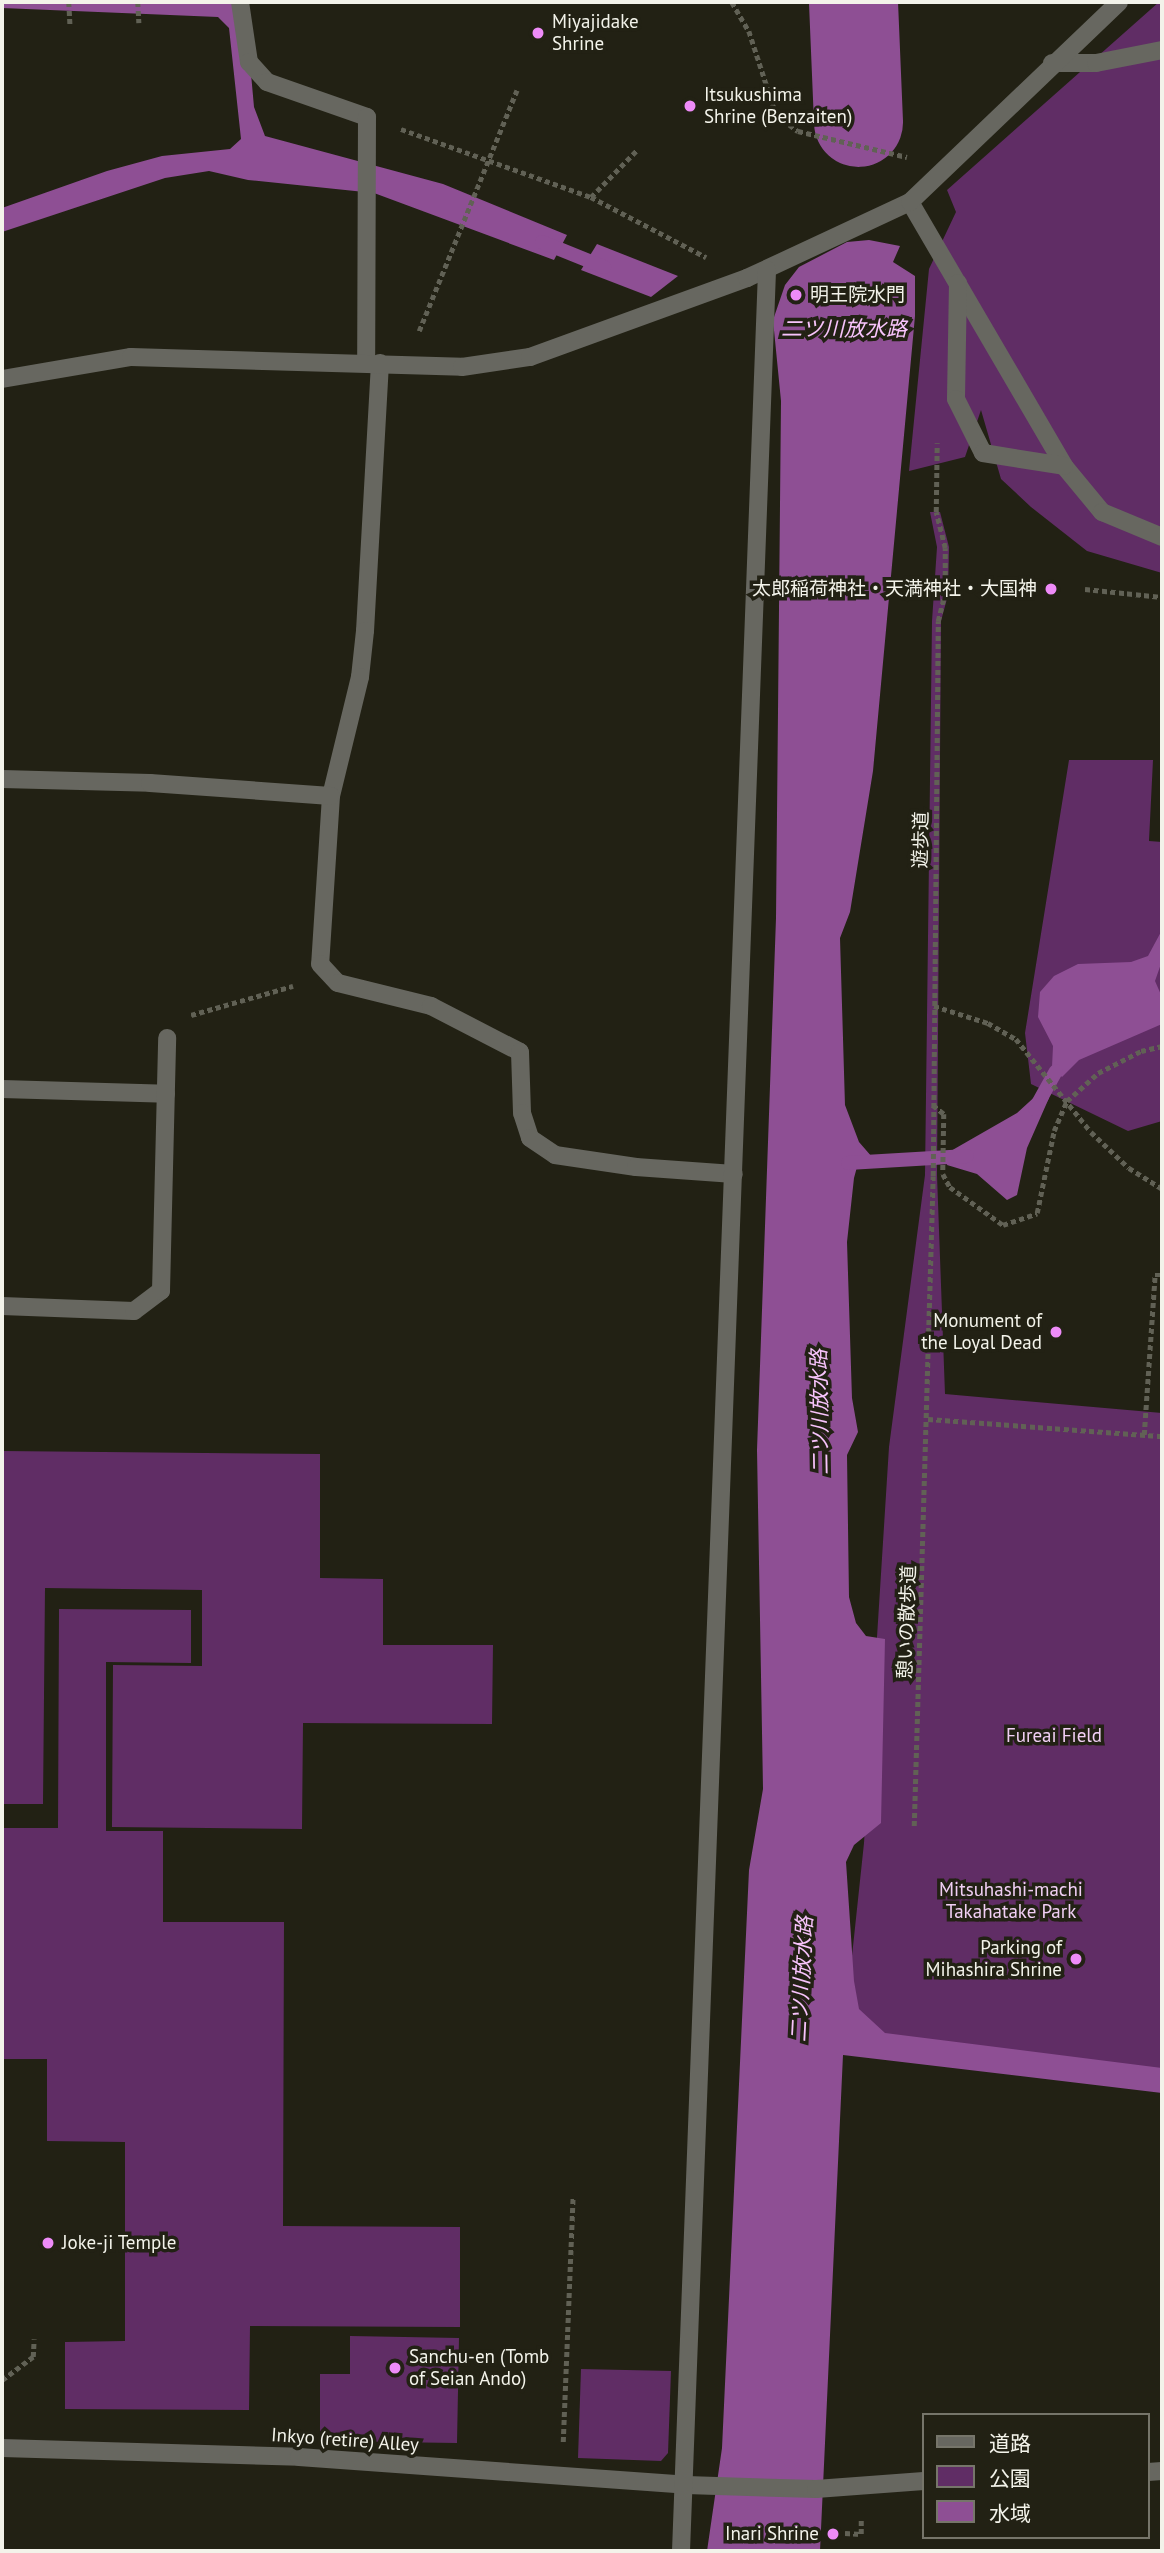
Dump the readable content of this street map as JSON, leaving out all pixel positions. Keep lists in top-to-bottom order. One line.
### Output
{"streets":{"street":["Inkyo (retire) Alley"],"path":["遊歩道","憩いの散歩道"]},"crossings":[["遊歩道","憩いの散歩道"]],"water":["二ツ川放水路"],"parks":["Fureai Field","Mitsuhashi-machi Takahatake Park"],"places":["Miyajidake Shrine","Itsukushima Shrine (Benzaiten)","明王院水門","太郎稲荷神社・天満神社・大国神","Monument of the Loyal Dead","Parking of Mihashira Shrine","Joke-ji Temple","Sanchu-en (Tomb of Seian Ando)","Inari Shrine"],"legend":["道路","公園","水域"]}
